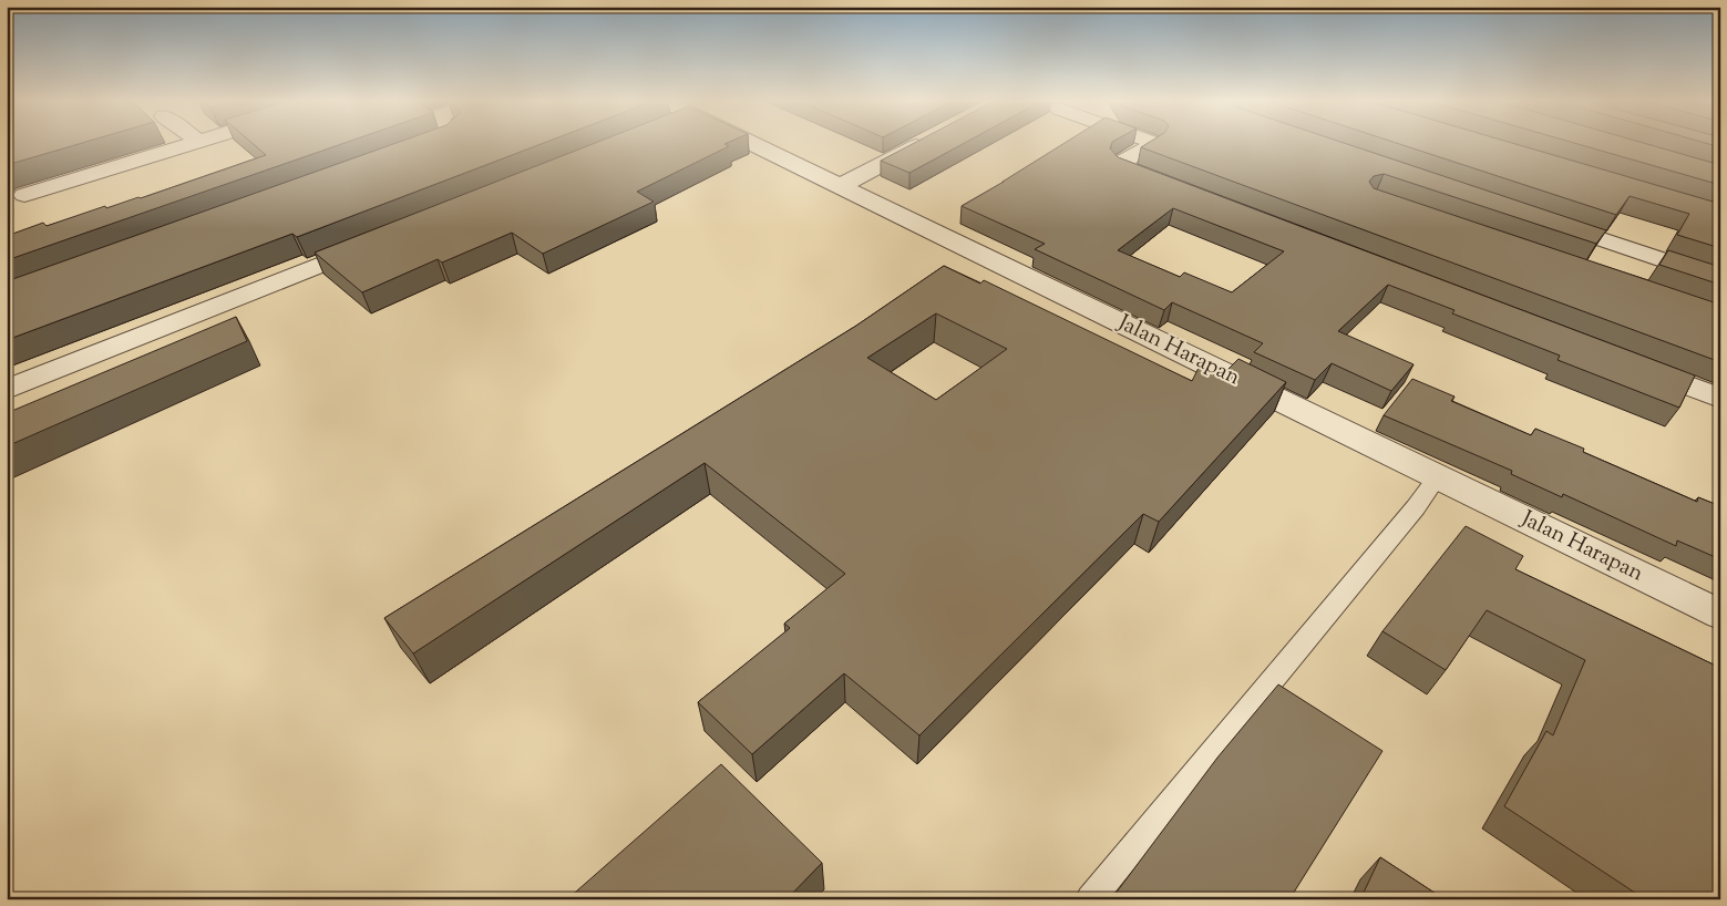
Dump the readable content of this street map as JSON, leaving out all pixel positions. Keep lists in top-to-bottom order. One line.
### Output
{"streets":{"street":["Jalan Harapan"]}}
